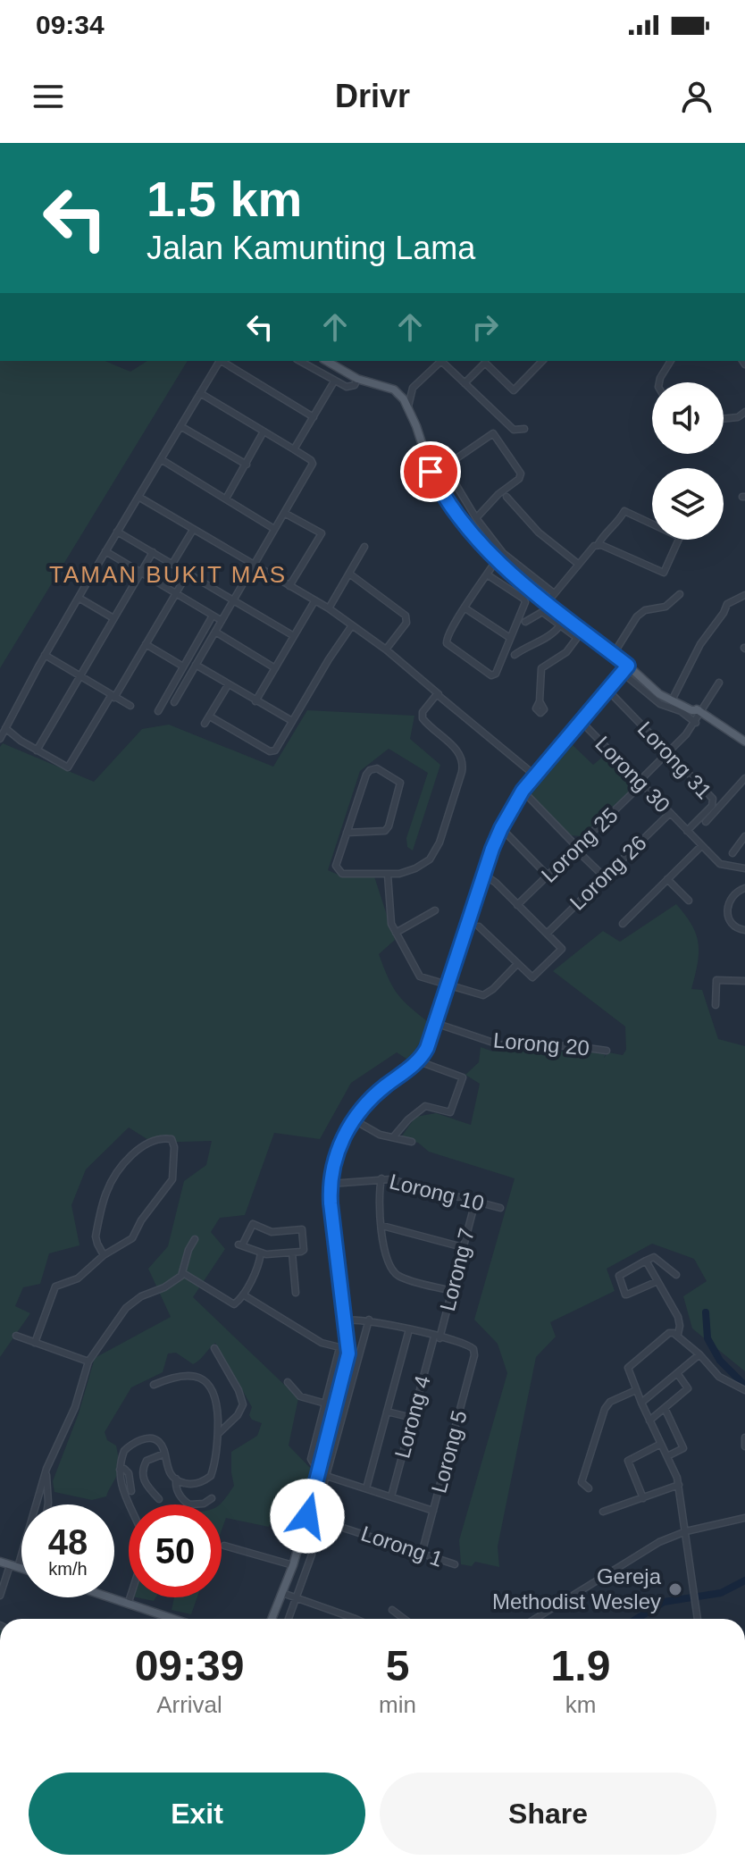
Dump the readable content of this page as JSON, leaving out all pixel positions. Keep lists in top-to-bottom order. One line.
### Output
{"streets":{"street":["Lorong 31","Lorong 30","Lorong 25","Lorong 26","Lorong 20","Lorong 10","Lorong 7","Lorong 4","Lorong 5","Lorong 1"]},"crossings":[["Lorong 31","Lorong 30"],["Lorong 31","Lorong 25"],["Lorong 30","Lorong 25"],["Lorong 30","Lorong 26"],["Lorong 10","Lorong 7"],["Lorong 7","Lorong 4"],["Lorong 7","Lorong 5"],["Lorong 4","Lorong 5"],["Lorong 5","Lorong 1"]],"districts":["TAMAN BUKIT MAS"],"places":["Gereja Methodist Wesley"],"page":{"status":"09:34","header":"Drivr","turn":["1.5 km","Jalan Kamunting Lama"],"speed":"48 km/h","limit":"50","eta":["09:39","Arrival","5","min","1.9","km"],"buttons":["Exit","Share"]}}
